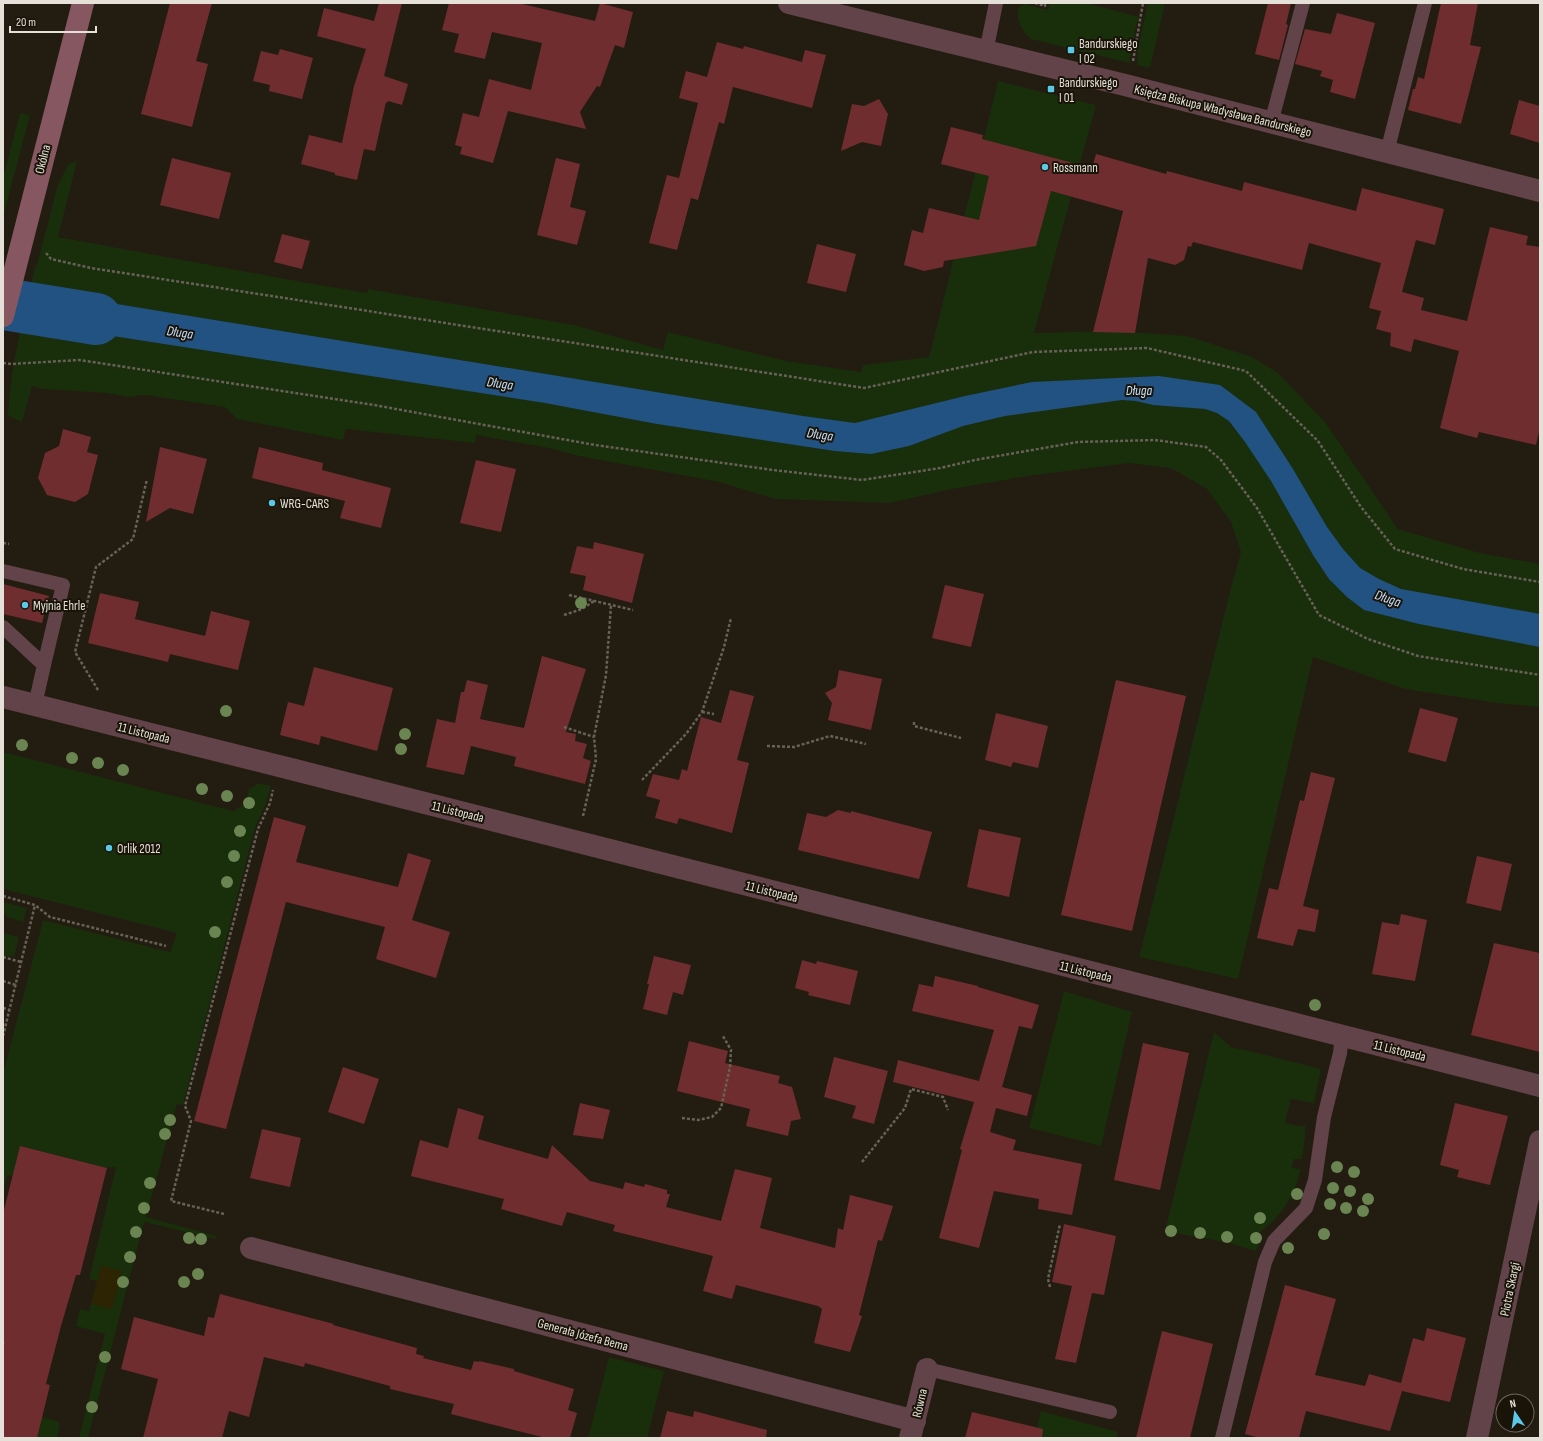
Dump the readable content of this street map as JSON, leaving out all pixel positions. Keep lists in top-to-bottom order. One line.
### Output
{"streets":{"street":["Księdza Biskupa Władysława Bandurskiego","Okólna","11 Listopada","Piotra Skargi","Generała Józefa Bema","Równa"]},"crossings":[["Generała Józefa Bema","Równa"]],"water":["Długa"],"places":{"transit":["Bandurskiego I 02","Bandurskiego I 01"],"other":["Rossmann","WRG-CARS","Myjnia Ehrle","Orlik 2012"]},"scale_bar":"20 m","north":"top"}
